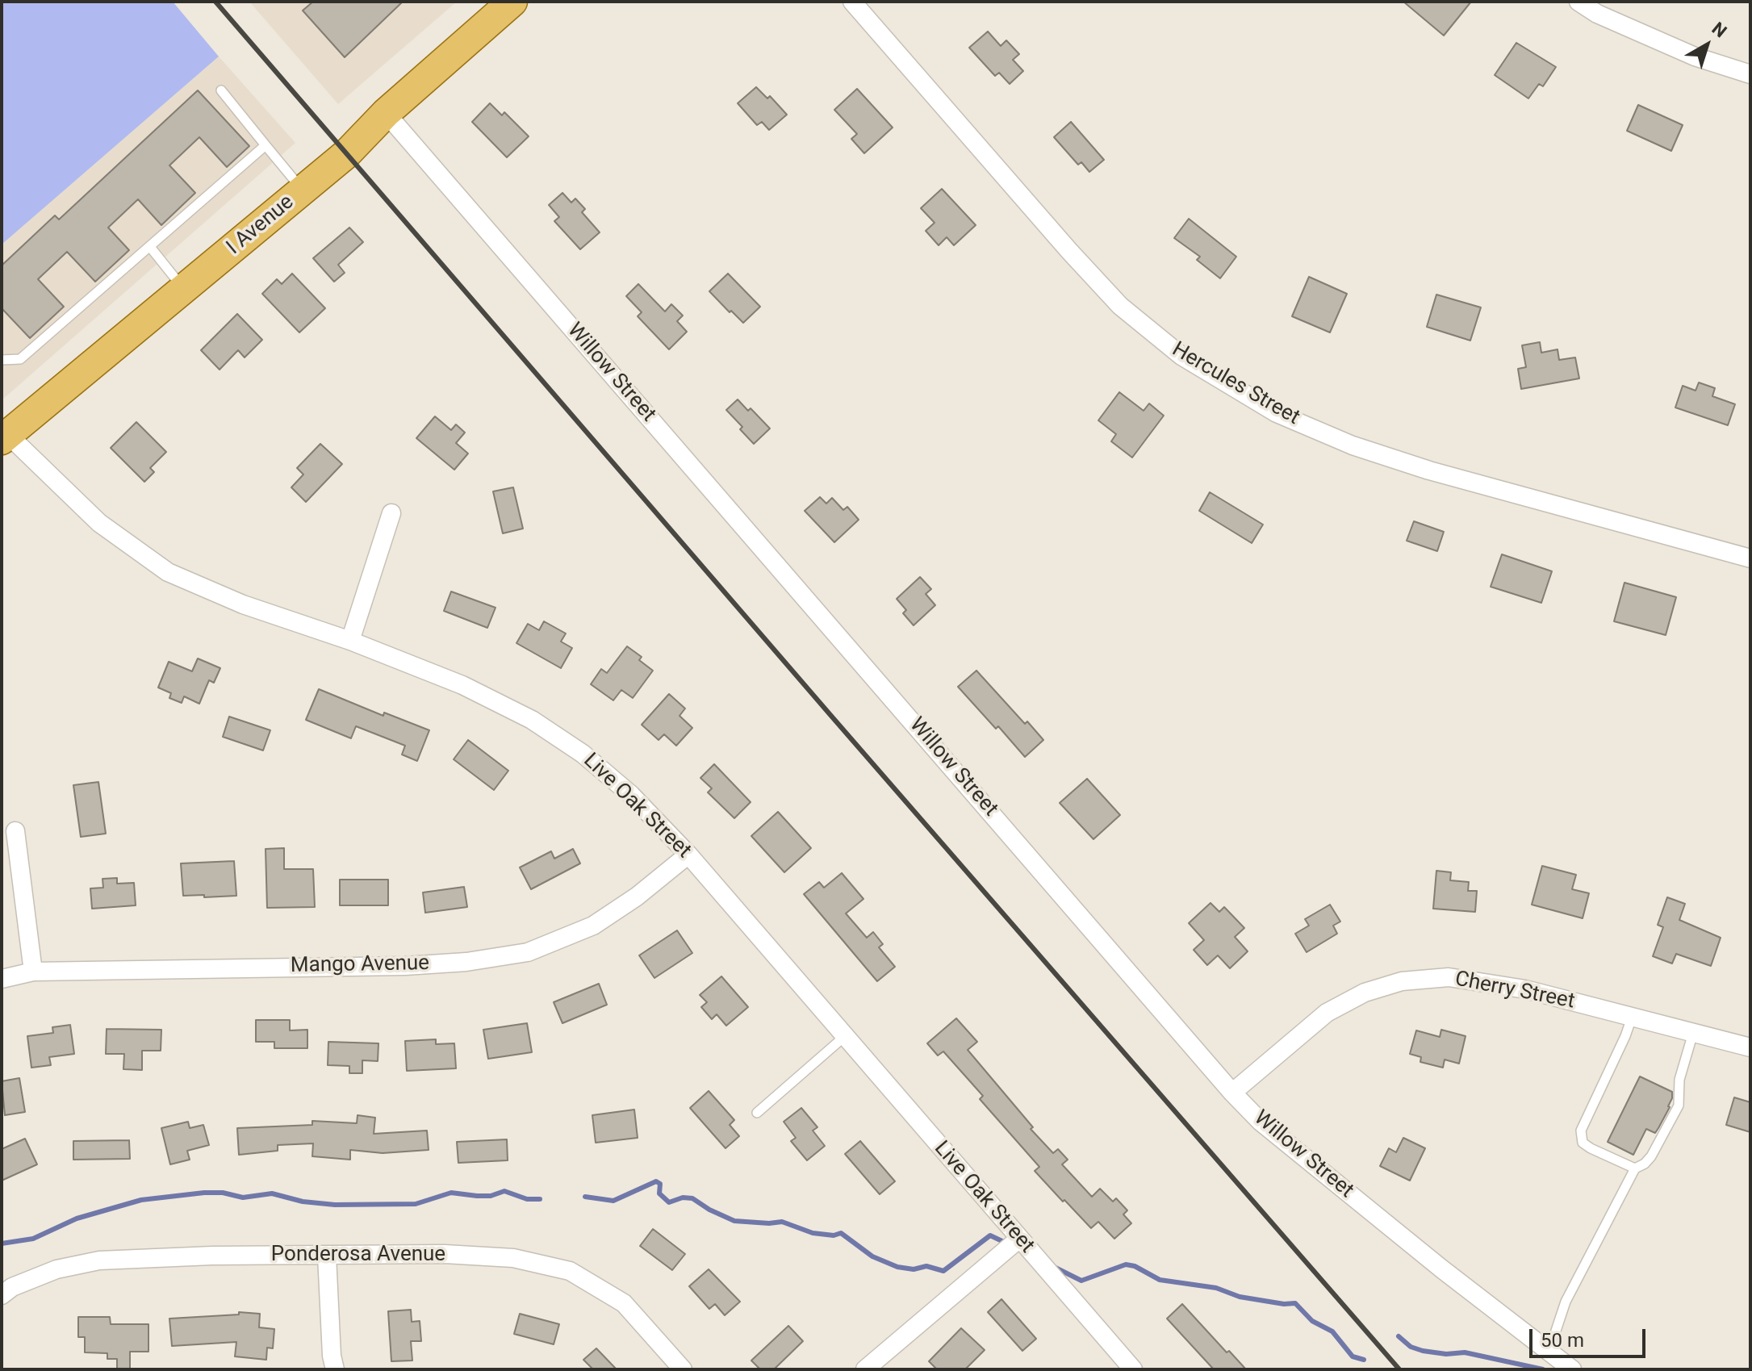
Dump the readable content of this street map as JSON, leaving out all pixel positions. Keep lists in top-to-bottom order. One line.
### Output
{"streets":{"main road":["I Avenue"],"street":["Willow Street","Hercules Street","Live Oak Street","Mango Avenue","Cherry Street","Ponderosa Avenue"]},"crossings":[["I Avenue","Willow Street"],["I Avenue","Live Oak Street"],["Willow Street","Cherry Street"],["Live Oak Street","Mango Avenue"]],"scale_bar":"50 m","north":"top right"}
